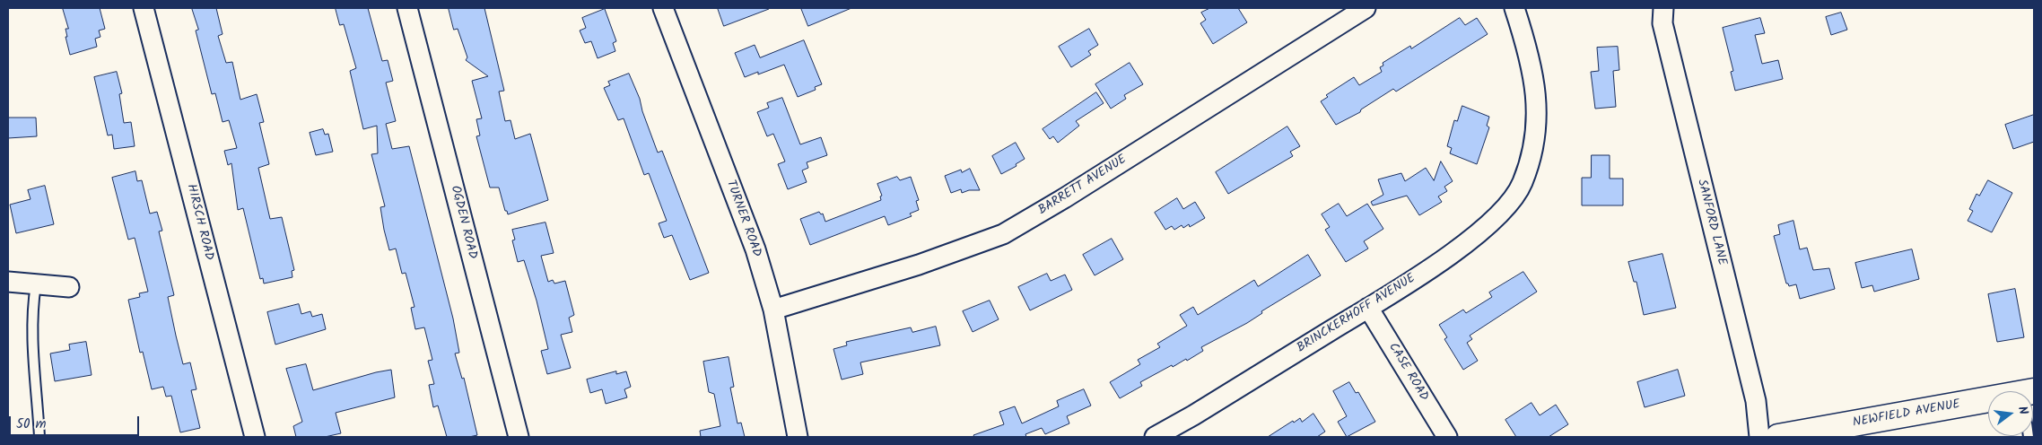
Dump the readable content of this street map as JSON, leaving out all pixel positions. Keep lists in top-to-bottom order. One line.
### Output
{"streets":{"main road":["NEWFIELD AVENUE"],"street":["BARRETT AVENUE","TURNER ROAD","HIRSCH ROAD","OGDEN ROAD","SANFORD LANE","BRINCKERHOFF AVENUE","CASE ROAD"]},"crossings":[["BARRETT AVENUE","TURNER ROAD"],["BRINCKERHOFF AVENUE","CASE ROAD"]],"scale_bar":"50 m","north":"right"}
